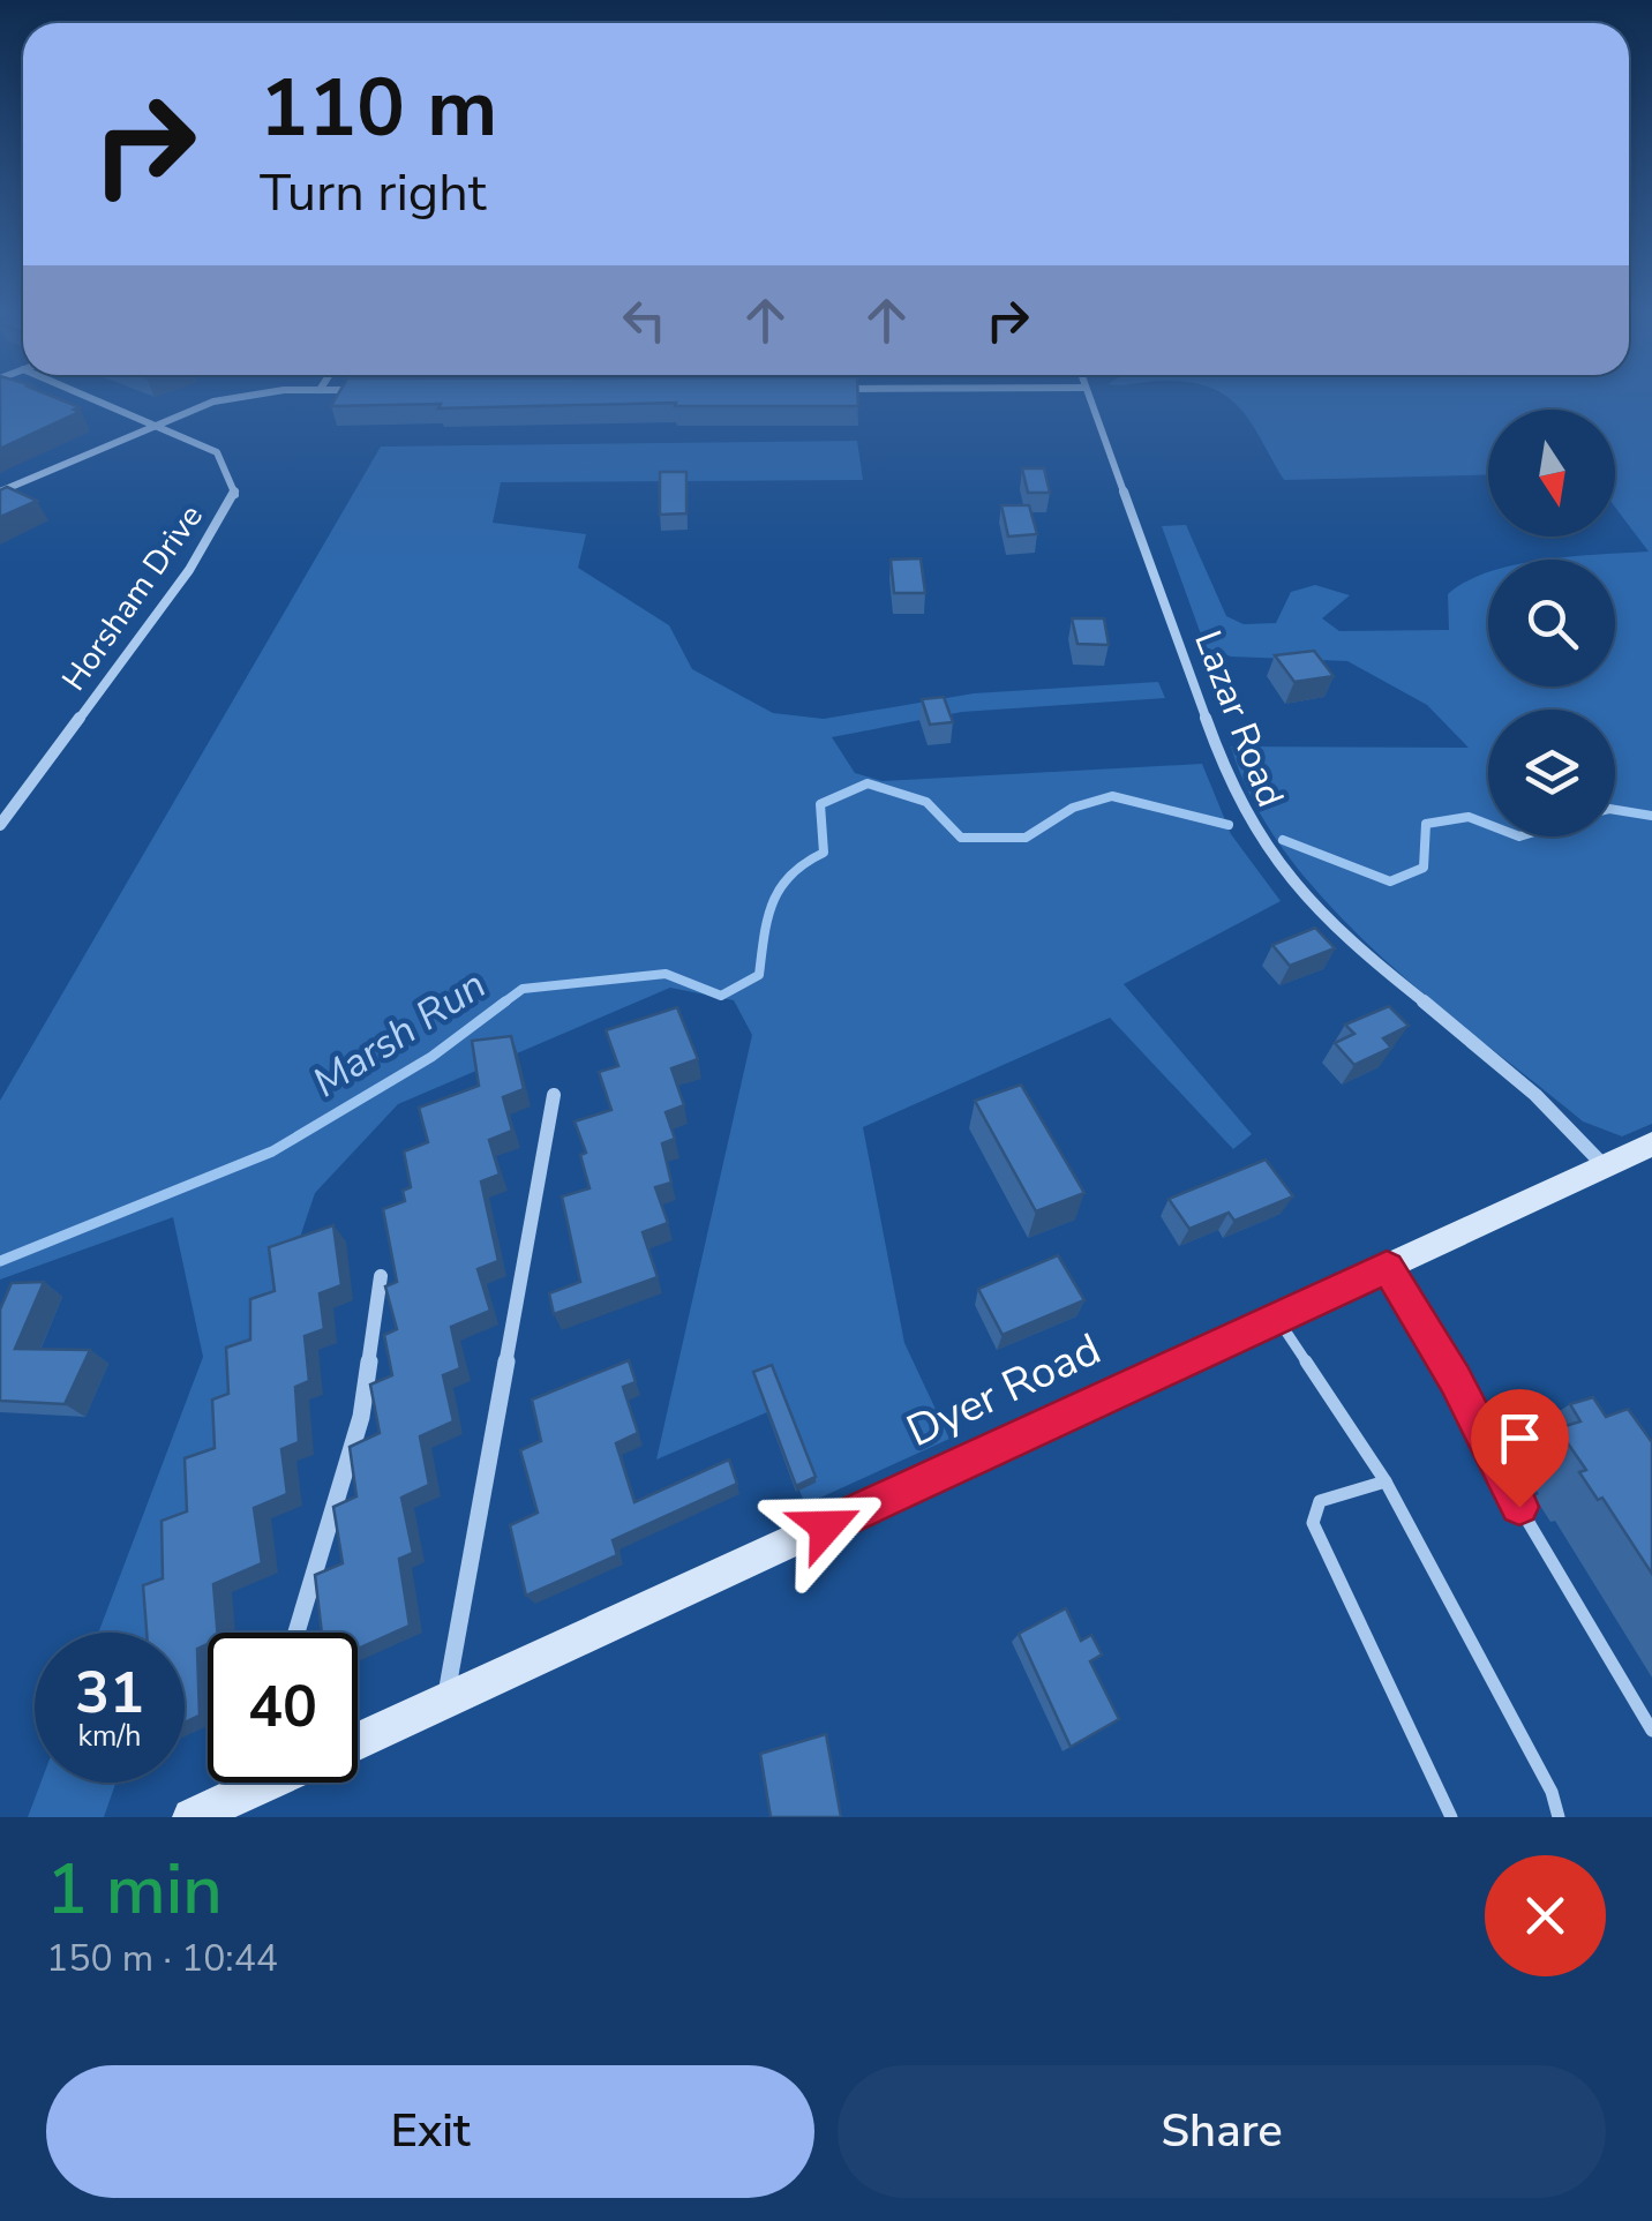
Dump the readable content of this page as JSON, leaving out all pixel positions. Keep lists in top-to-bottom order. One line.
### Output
{"streets":{"street":["Horsham Drive","Lazar Road","Dyer Road"]},"crossings":[["Lazar Road","Dyer Road"]],"water":["Marsh Run"],"north":"bottom","page":{"turn":["110 m","Turn right"],"speed":"31 km/h","limit":"40","heading":["1 min","150 m · 10:44"],"buttons":["Exit","Share"]}}
